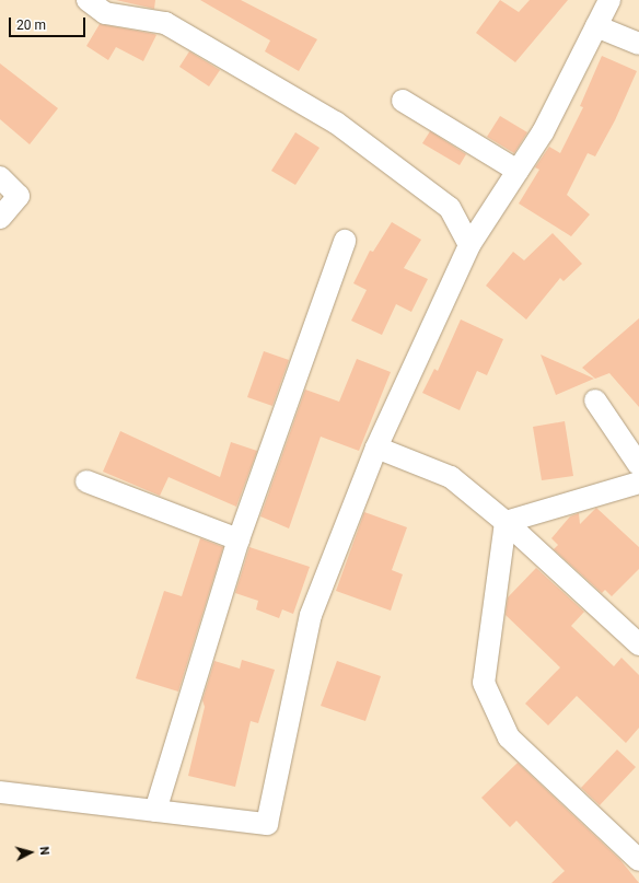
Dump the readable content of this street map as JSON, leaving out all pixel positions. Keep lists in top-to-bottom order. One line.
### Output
{"scale_bar":"20 m","north":"right"}
